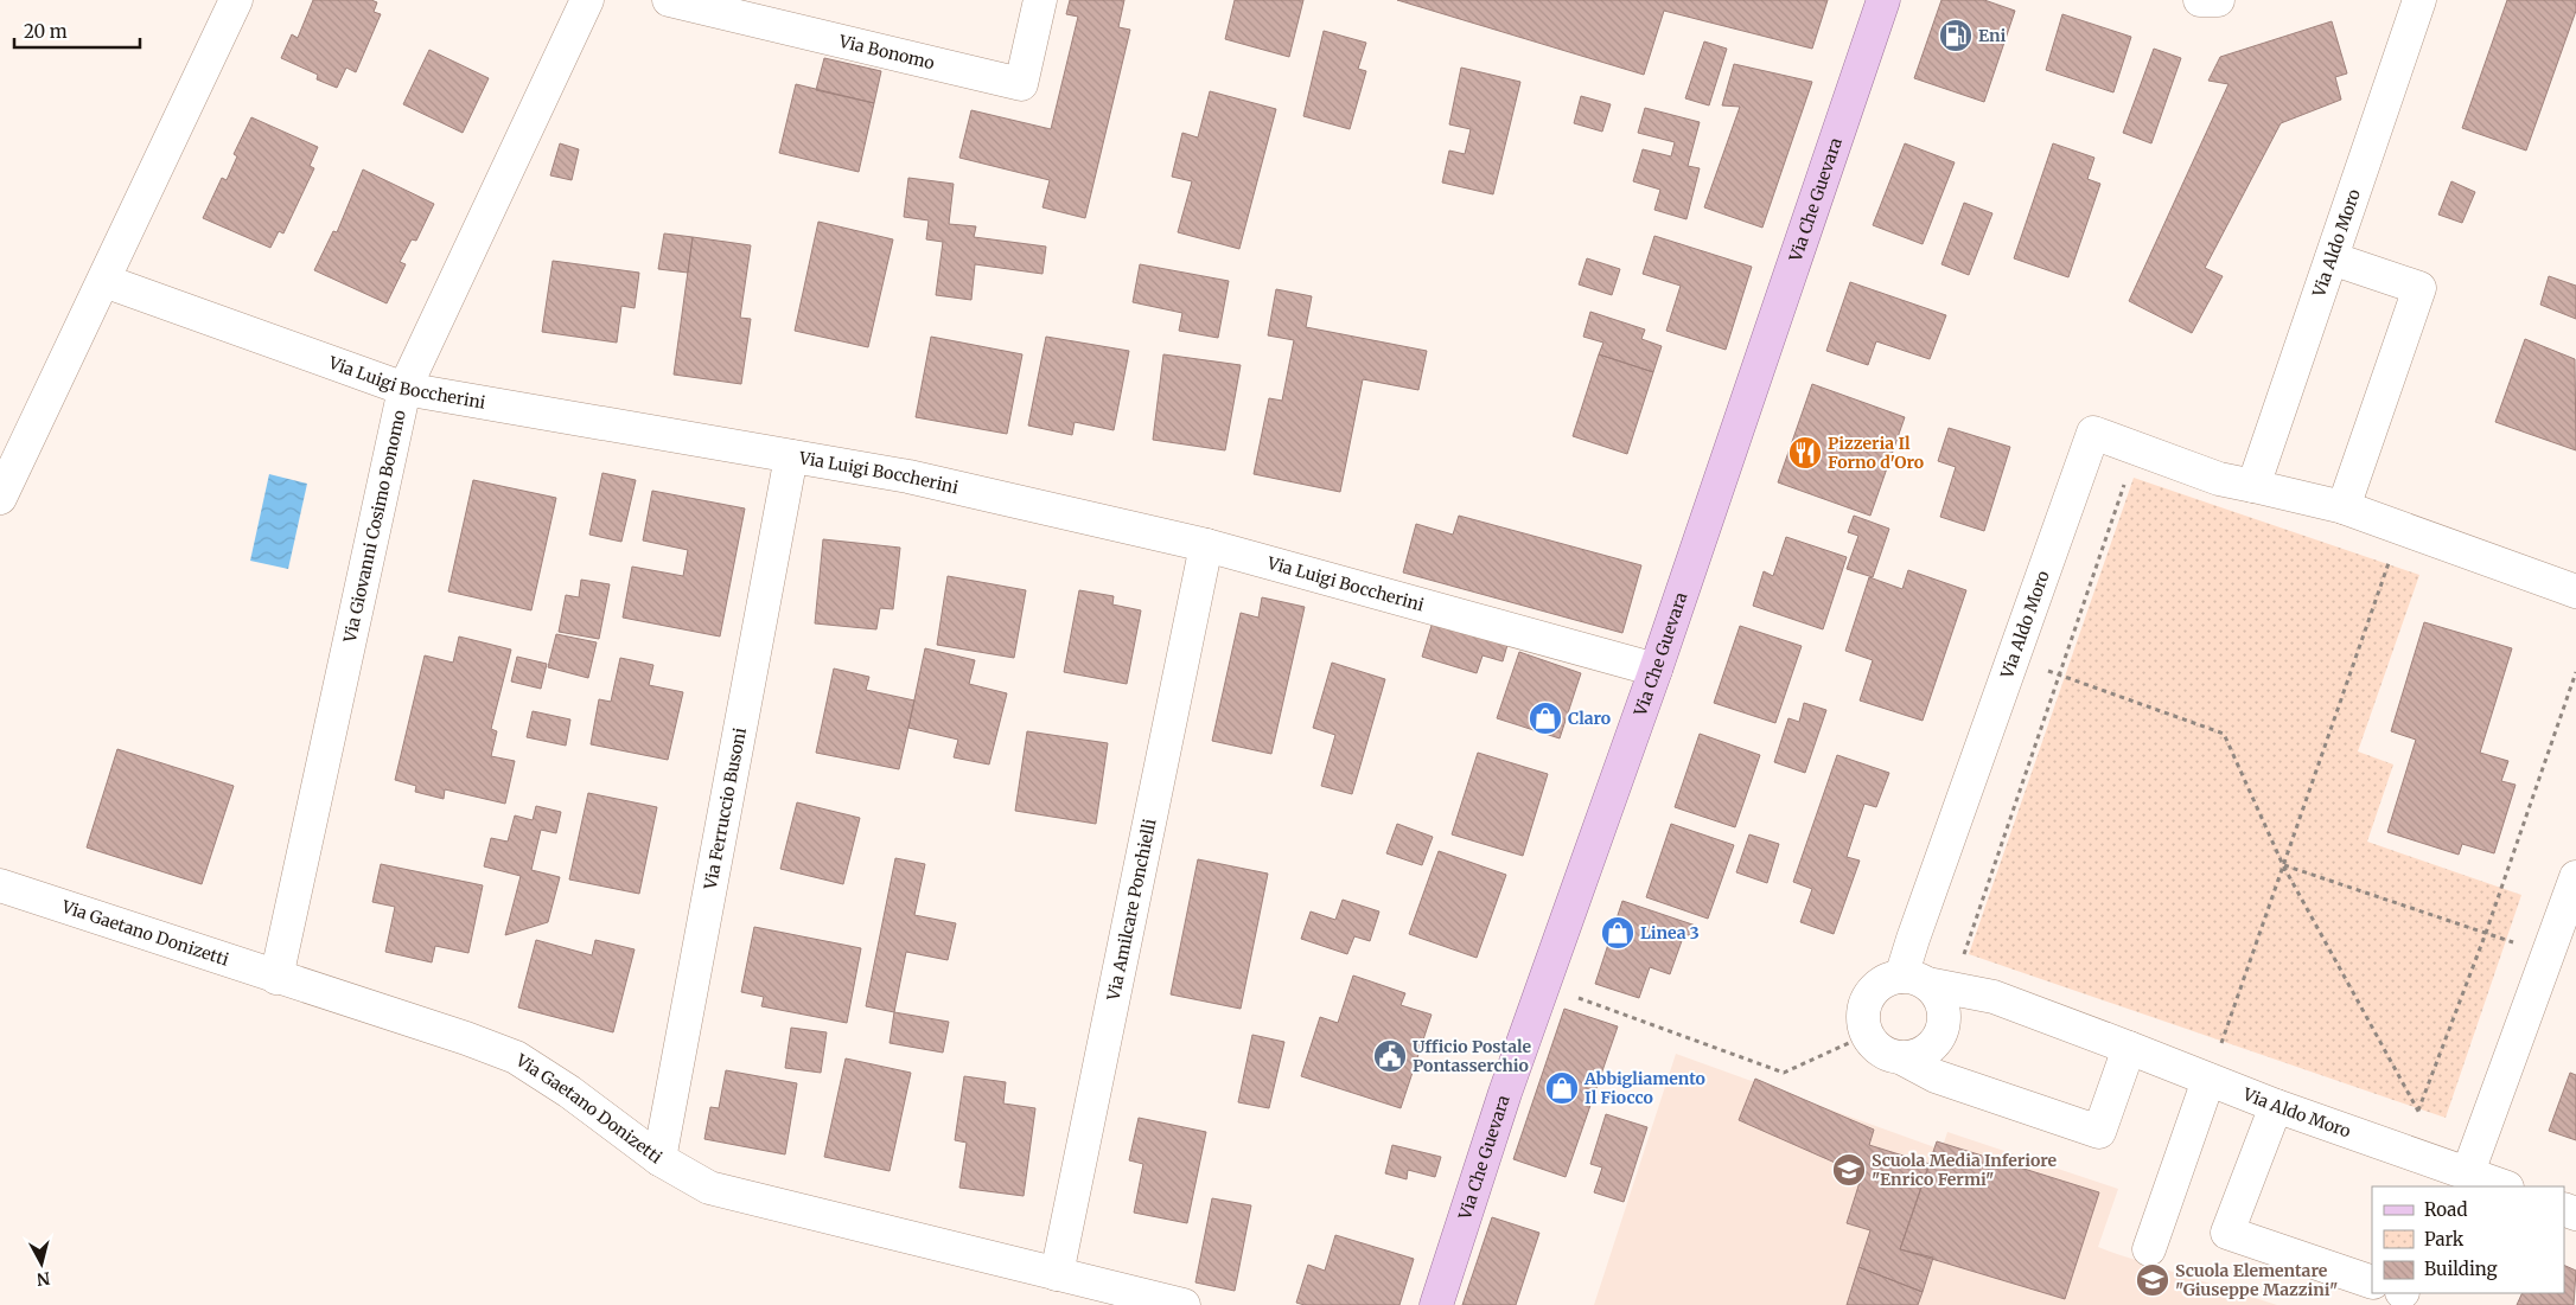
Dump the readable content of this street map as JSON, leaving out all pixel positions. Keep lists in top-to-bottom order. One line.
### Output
{"streets":{"main road":["Via Che Guevara"],"street":["Via Bonomo","Via Aldo Moro","Via Luigi Boccherini","Via Giovanni Cosimo Bonomo","Via Ferruccio Busoni","Via Amilcare Ponchielli","Via Gaetano Donizetti"]},"crossings":[["Via Che Guevara","Via Luigi Boccherini"],["Via Luigi Boccherini","Via Giovanni Cosimo Bonomo"],["Via Luigi Boccherini","Via Ferruccio Busoni"],["Via Luigi Boccherini","Via Amilcare Ponchielli"],["Via Giovanni Cosimo Bonomo","Via Gaetano Donizetti"],["Via Ferruccio Busoni","Via Gaetano Donizetti"],["Via Amilcare Ponchielli","Via Gaetano Donizetti"]],"places":{"fuel station":["Eni"],"restaurant":["Pizzeria Il Forno d'Oro"],"shop":["Claro","Linea 3","Abbigliamento Il Fiocco"],"public building":["Ufficio Postale Pontasserchio"],"school or university":["Scuola Media Inferiore \"Enrico Fermi\"","Scuola Elementare \"Giuseppe Mazzini\""]},"legend":["Road","Park","Building"],"scale_bar":"20 m","north":"bottom"}
